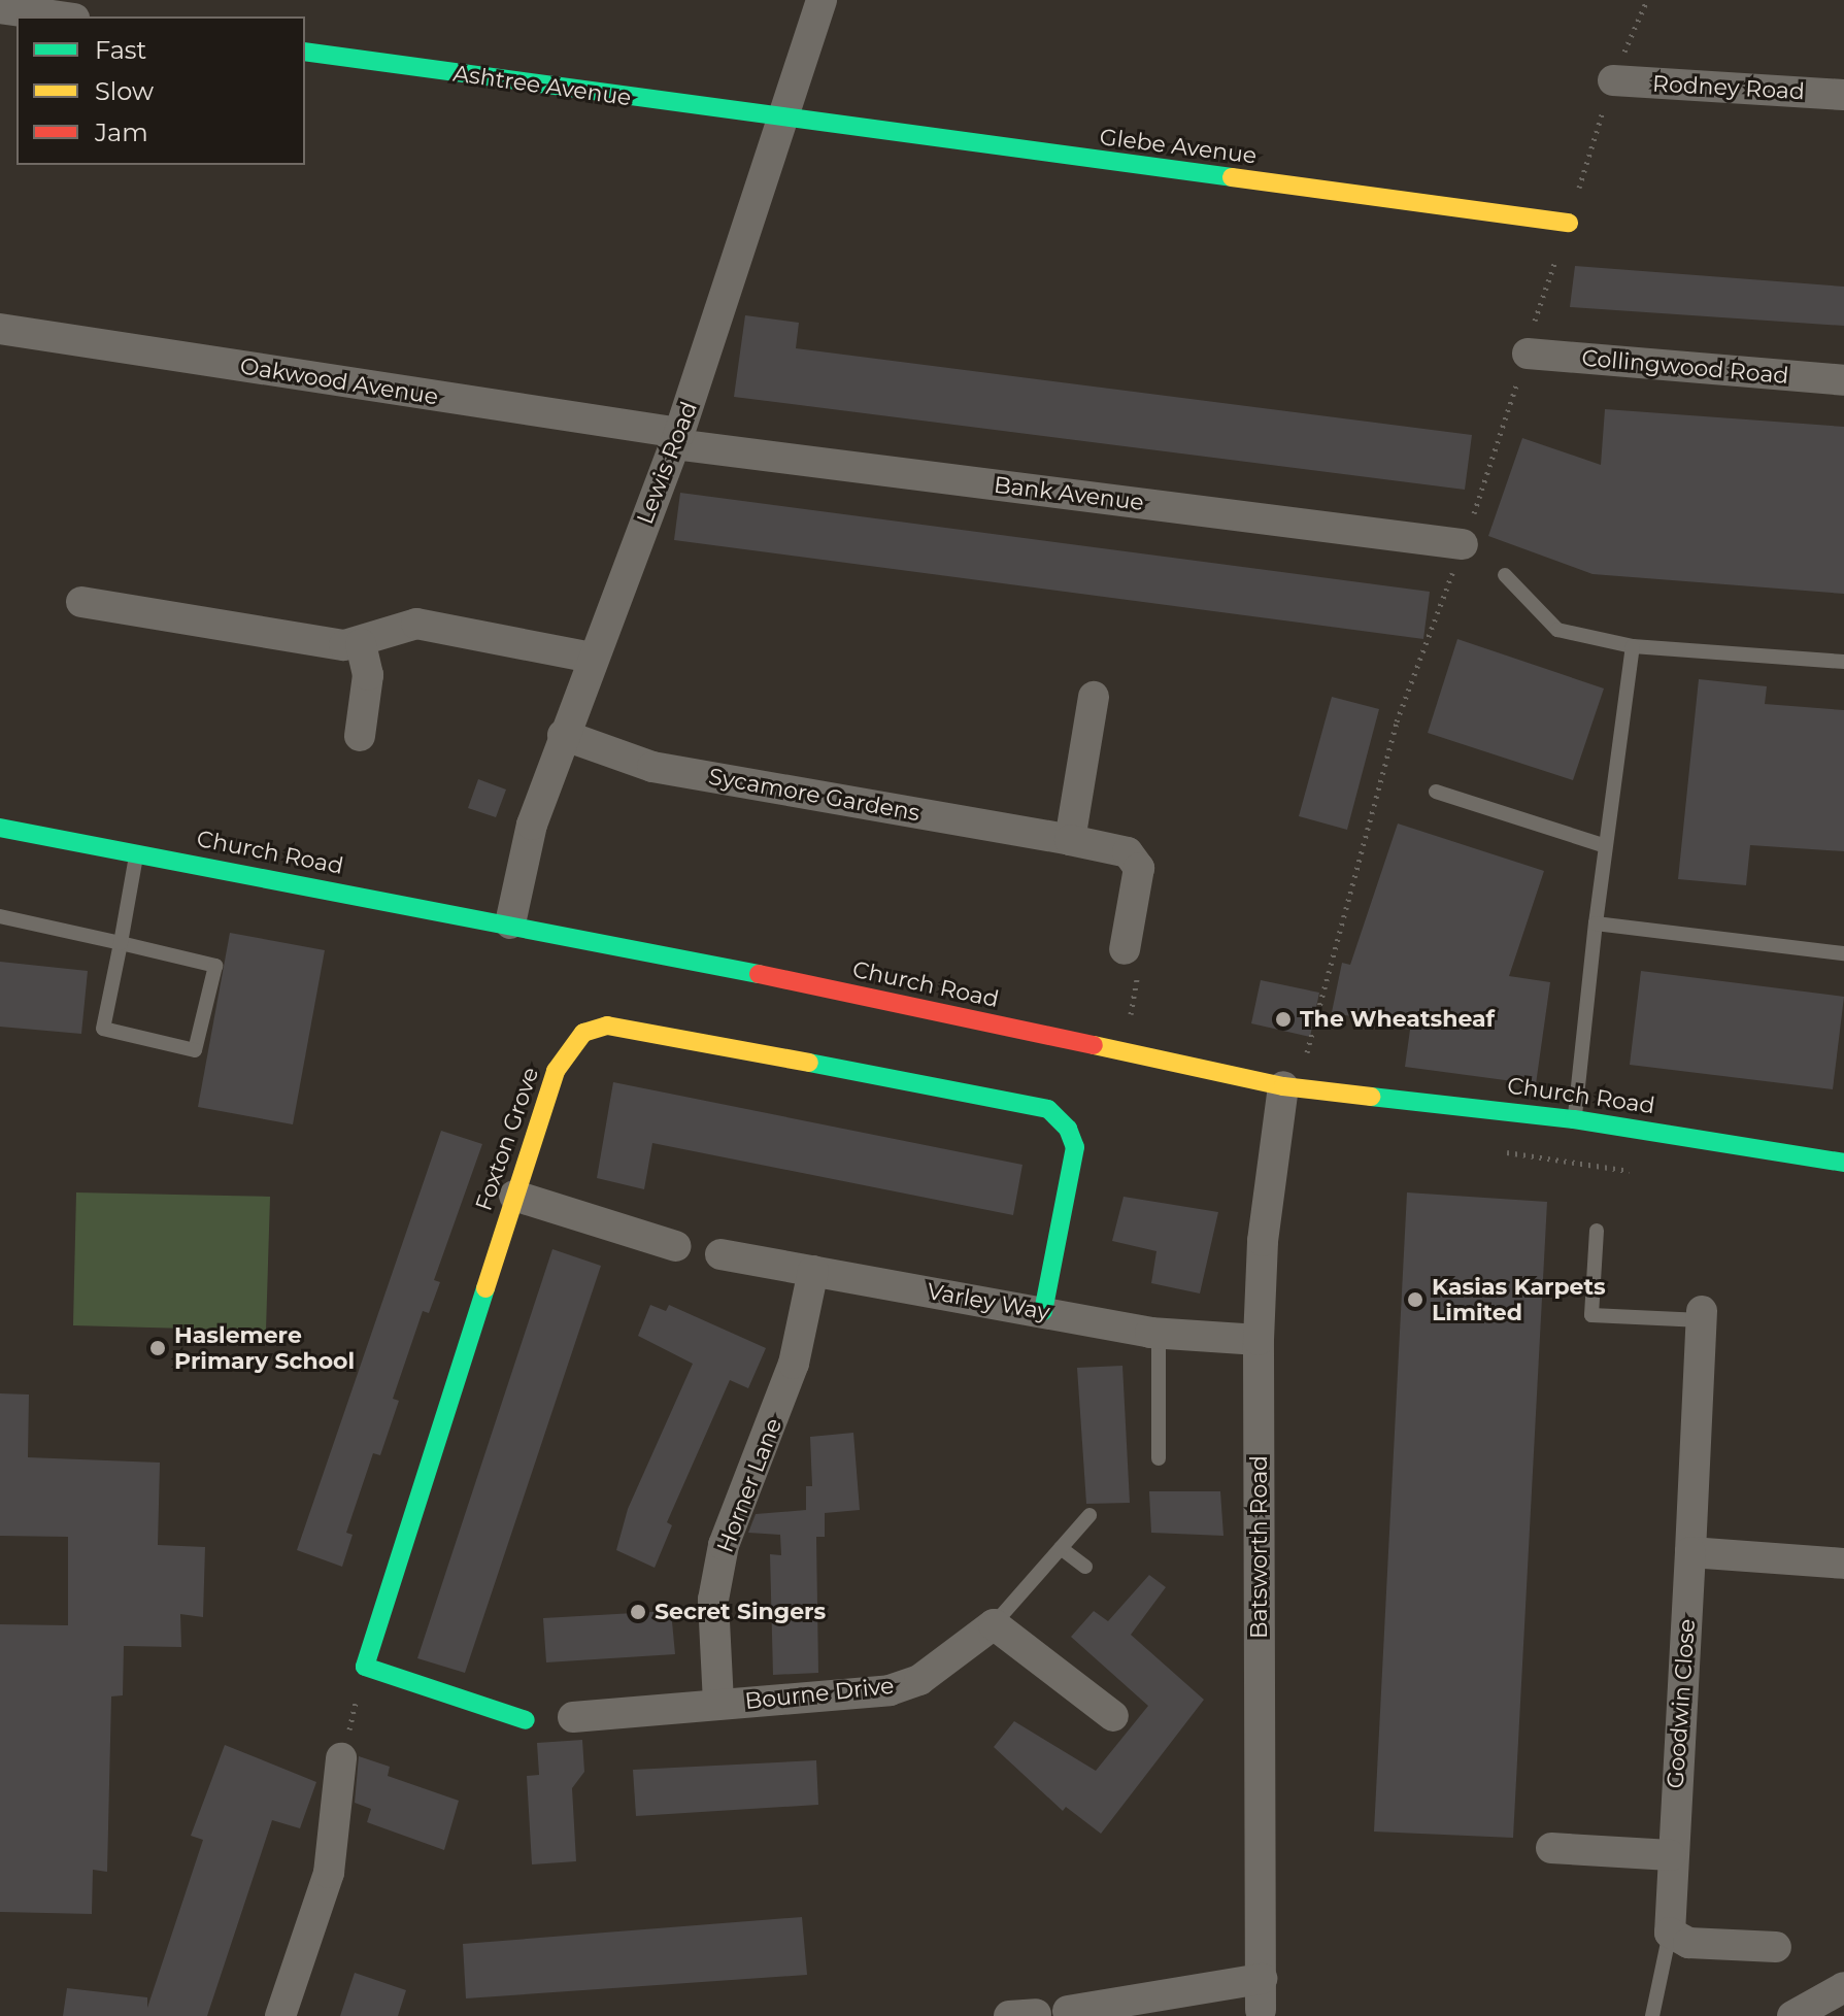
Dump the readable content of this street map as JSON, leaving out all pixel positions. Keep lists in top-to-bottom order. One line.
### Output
{"streets":{"street":["Ashtree Avenue","Rodney Road","Glebe Avenue","Collingwood Road","Oakwood Avenue","Lewis Road","Bank Avenue","Sycamore Gardens","Church Road","Foxton Grove","Varley Way","Horner Lane","Batsworth Road","Bourne Drive","Goodwin Close"]},"crossings":[["Ashtree Avenue","Glebe Avenue"],["Ashtree Avenue","Lewis Road"],["Glebe Avenue","Lewis Road"],["Oakwood Avenue","Lewis Road"],["Oakwood Avenue","Bank Avenue"],["Lewis Road","Bank Avenue"],["Lewis Road","Sycamore Gardens"],["Lewis Road","Church Road"],["Church Road","Batsworth Road"],["Foxton Grove","Varley Way"],["Varley Way","Horner Lane"],["Varley Way","Batsworth Road"],["Horner Lane","Bourne Drive"]],"places":["The Wheatsheaf","Kasias Karpets Limited","Haslemere Primary School","Secret Singers"],"legend":["Fast","Slow","Jam"]}
